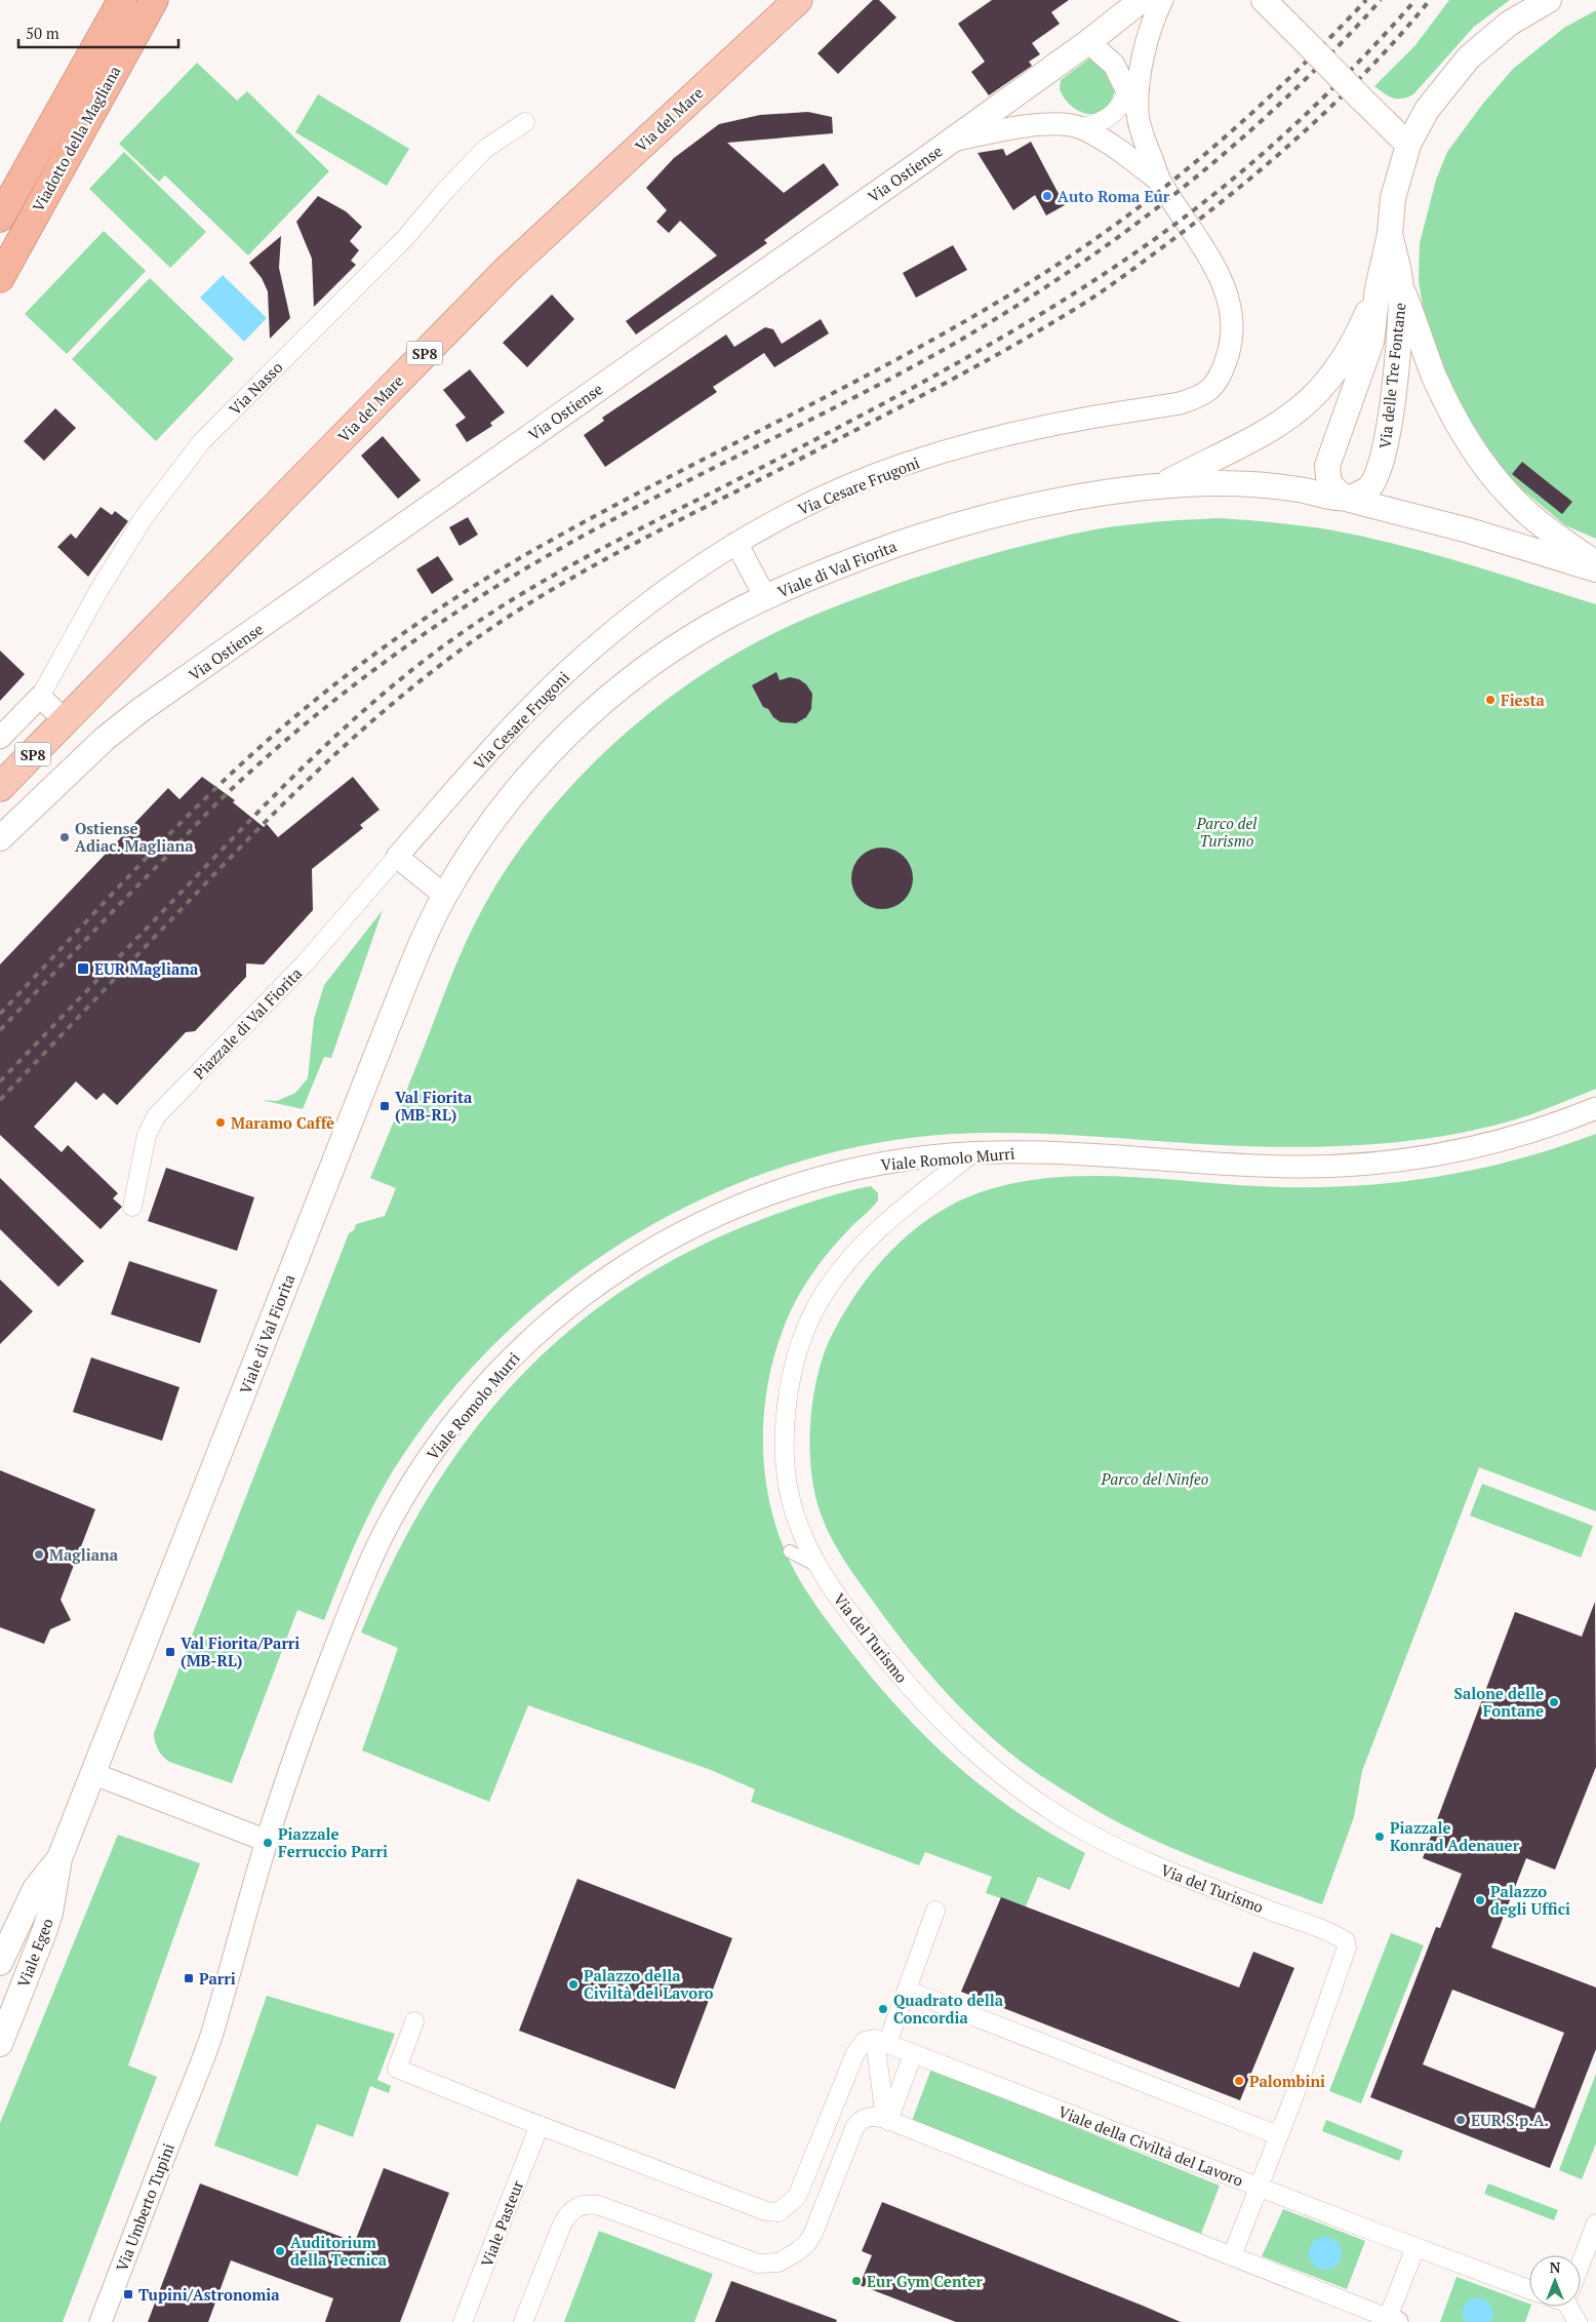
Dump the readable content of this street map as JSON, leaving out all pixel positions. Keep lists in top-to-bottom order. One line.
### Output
{"streets":{"highway":["Viadotto della Magliana"],"main road":["Via del Mare","Via Ostiense","SP8","Via delle Tre Fontane","Viale di Val Fiorita","Viale Egeo"],"street":["Via Nasso","Via Cesare Frugoni","Piazzale di Val Fiorita","Viale Romolo Murri","Via del Turismo","Viale della Civiltà del Lavoro","Via Umberto Tupini","Viale Pasteur"]},"crossings":[["Via delle Tre Fontane","Viale di Val Fiorita"],["Via Cesare Frugoni","Piazzale di Val Fiorita"],["Viale di Val Fiorita","Viale Egeo"],["Viale Romolo Murri","Via del Turismo"],["Viale Romolo Murri","Via Umberto Tupini"]],"parks":["Parco del Turismo","Parco del Ninfeo"],"places":{"other":["Auto Roma Eur","Fiesta","Ostiense Adiac. Magliana","Maramo Caffè","Magliana","Salone delle Fontane","Piazzale Konrad Adenauer","Piazzale Ferruccio Parri","Palazzo degli Uffici","Palazzo della Civiltà del Lavoro","Quadrato della Concordia","Palombini","EUR S.p.A.","Auditorium della Tecnica","Eur Gym Center"],"transit":["EUR Magliana","Val Fiorita (MB-RL)","Val Fiorita/Parri (MB-RL)","Parri","Tupini/Astronomia"]},"scale_bar":"50 m","north":"top"}
